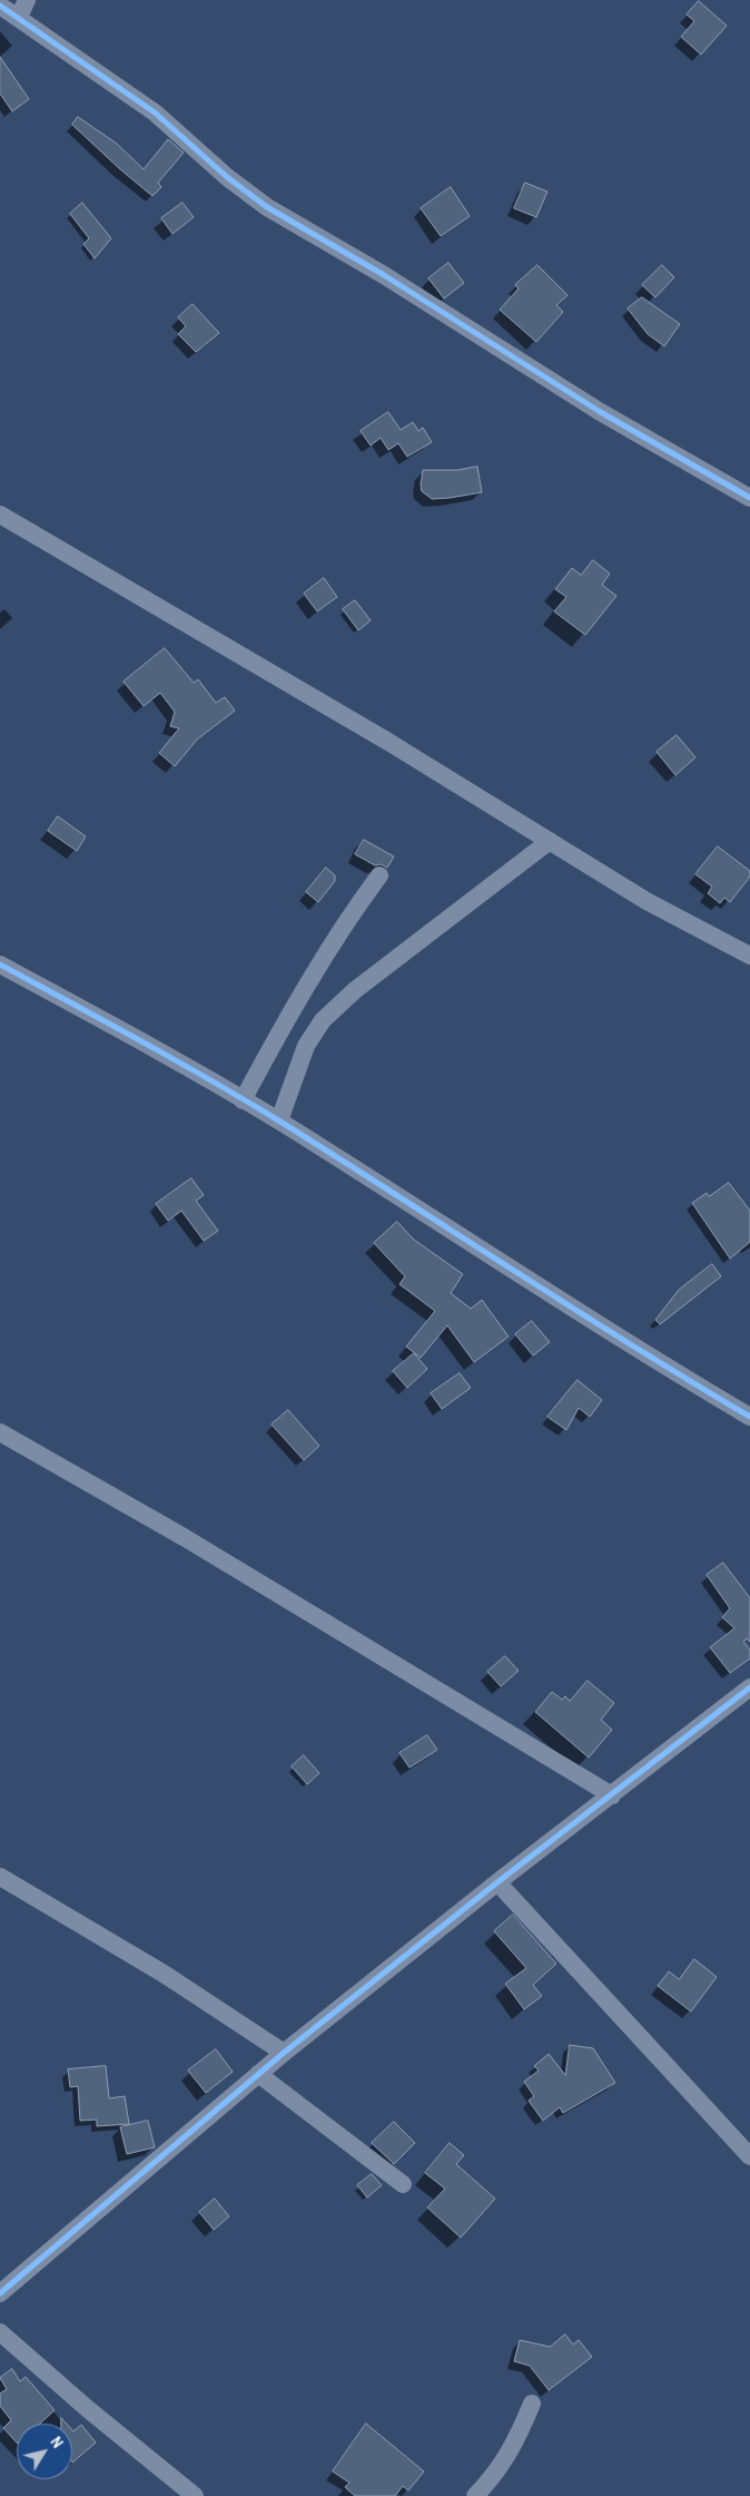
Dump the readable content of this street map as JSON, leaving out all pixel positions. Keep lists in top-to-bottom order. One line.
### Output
{"north":"top right"}
